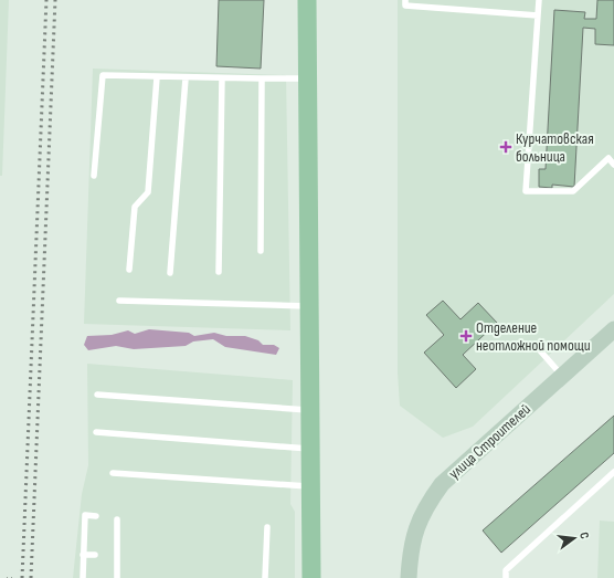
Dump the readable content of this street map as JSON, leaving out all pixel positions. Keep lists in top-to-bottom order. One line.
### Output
{"streets":{"street":["улица Строителей"]},"places":{"health":["Курчатовская больница","Отделение неотложной помощи"]},"north":"right"}
